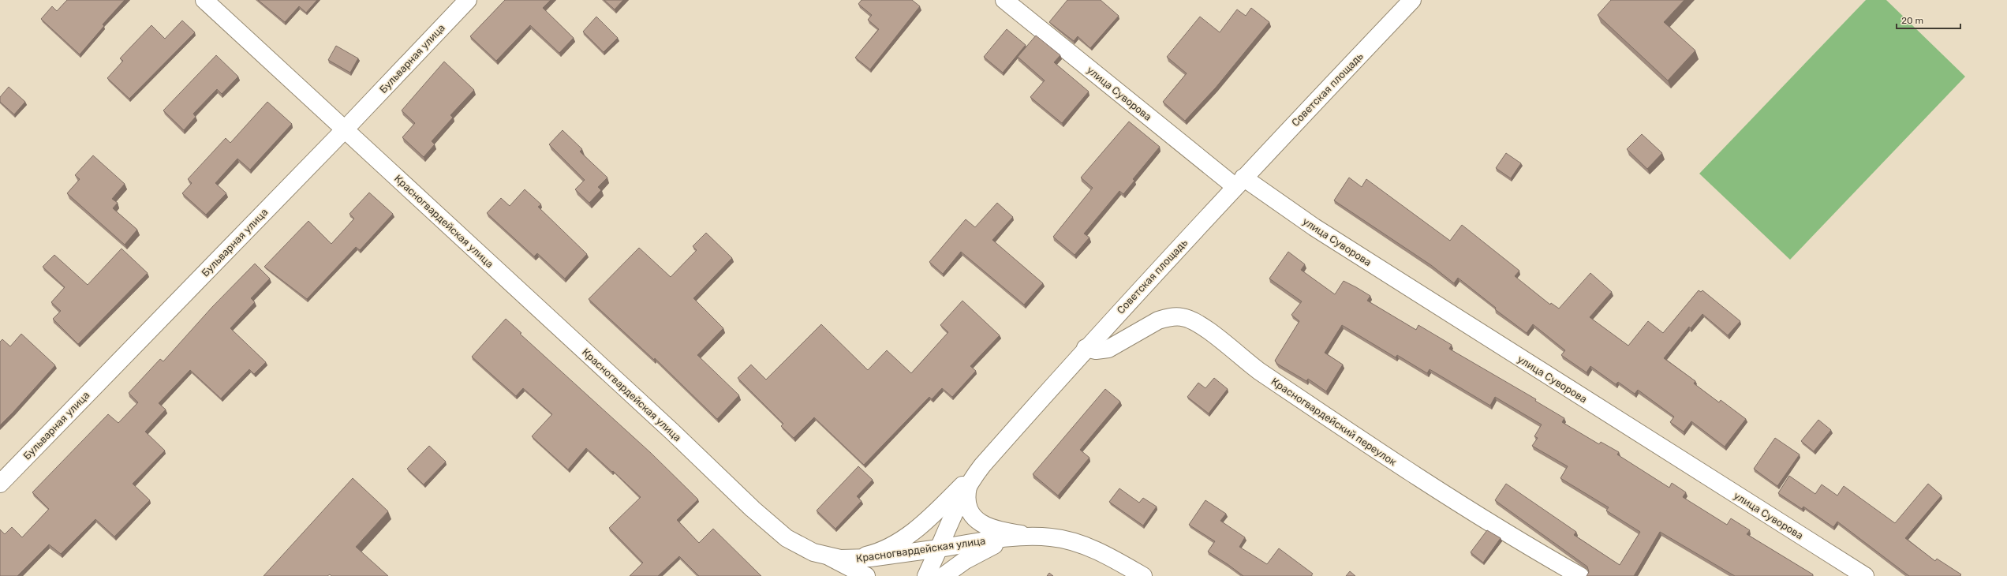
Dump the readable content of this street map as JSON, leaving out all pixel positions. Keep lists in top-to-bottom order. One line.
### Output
{"streets":{"street":["Бульварная улица","Советская площадь","улица Суворова","Красногвардейская улица","Красногвардейский переулок"]},"crossings":[["Бульварная улица","Красногвардейская улица"],["Советская площадь","улица Суворова"],["Советская площадь","Красногвардейская улица"],["Советская площадь","Красногвардейский переулок"]],"scale_bar":"20 m"}
